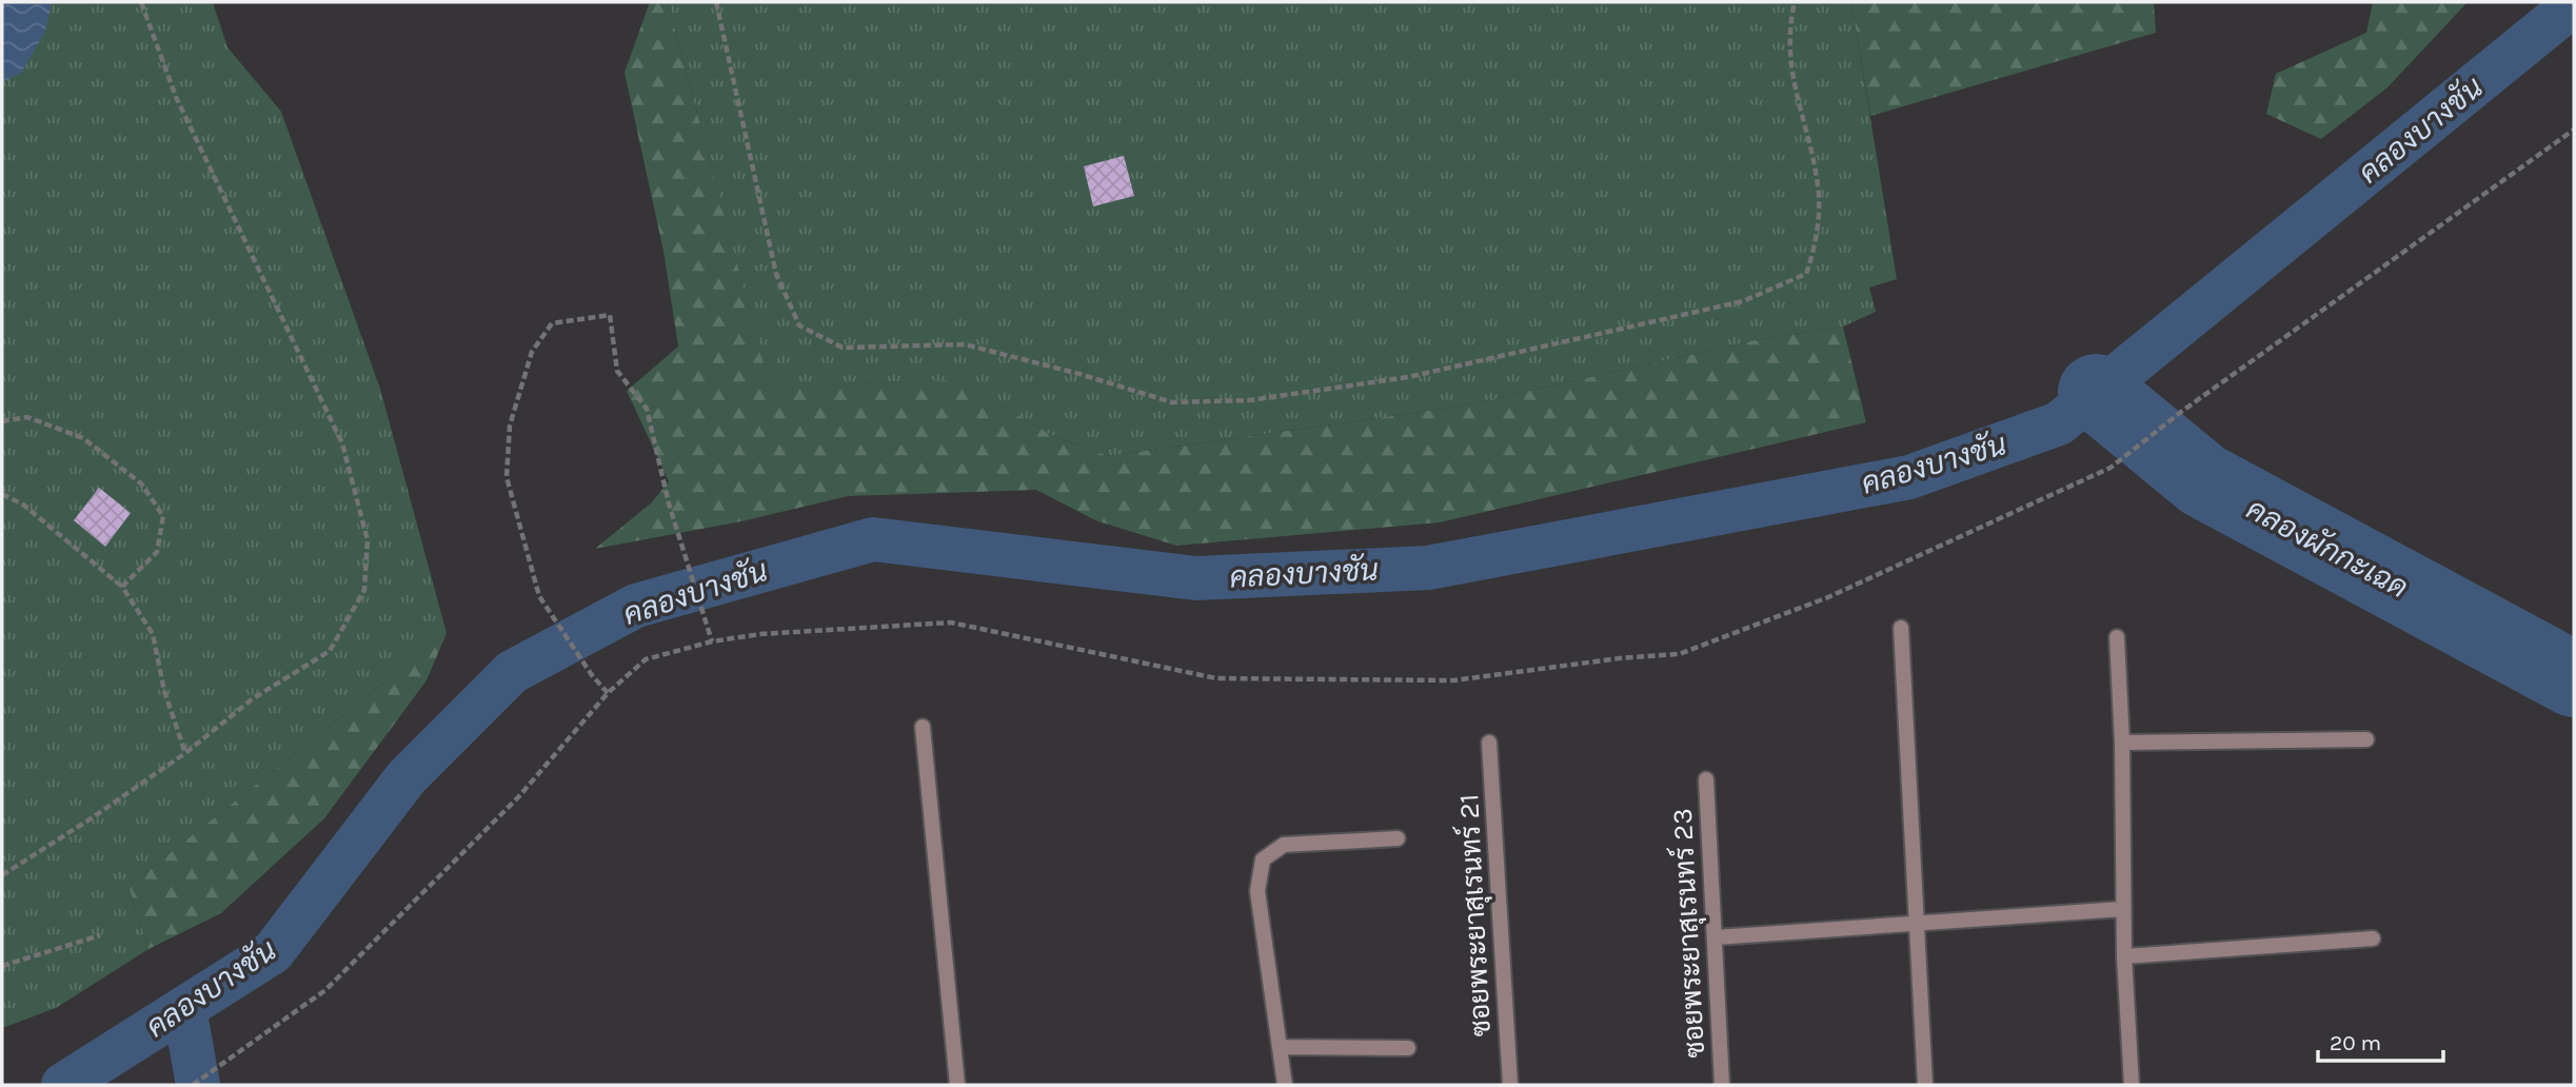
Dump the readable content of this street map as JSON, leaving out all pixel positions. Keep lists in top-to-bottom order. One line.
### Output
{"streets":{"street":["ซอยพระยาสุเรนทร์ 21","ซอยพระยาสุเรนทร์ 23"]},"water":["คลองบางชัน","คลองผักกะเฉด"],"scale_bar":"20 m"}
